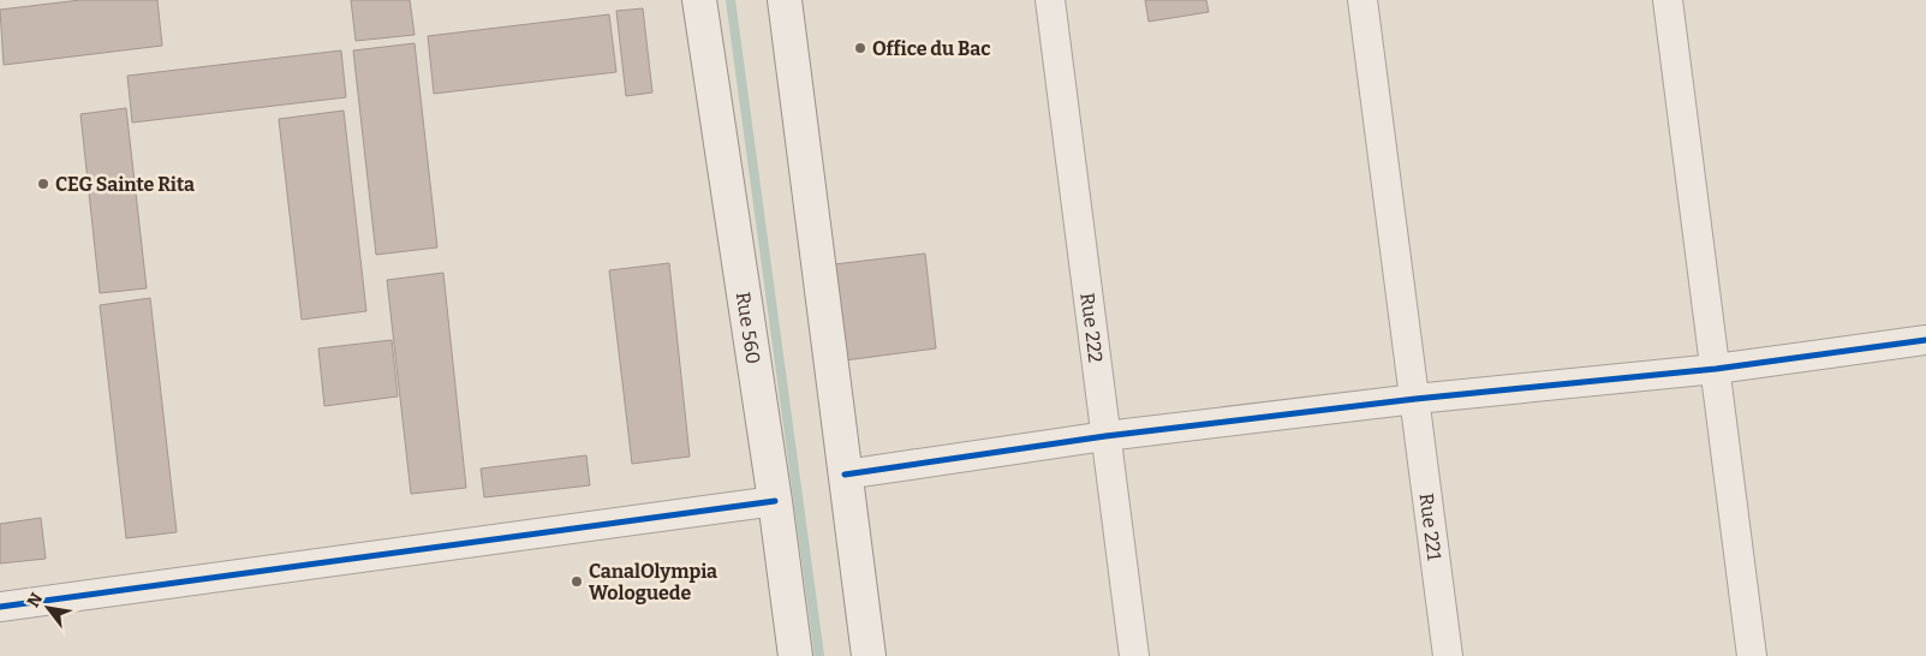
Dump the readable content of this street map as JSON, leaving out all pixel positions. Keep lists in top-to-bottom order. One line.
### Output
{"streets":{"main road":["Rue 560"],"street":["Rue 222","Rue 221"]},"places":["Office du Bac","CEG Sainte Rita","CanalOlympia Wologuede"],"north":"top left"}
